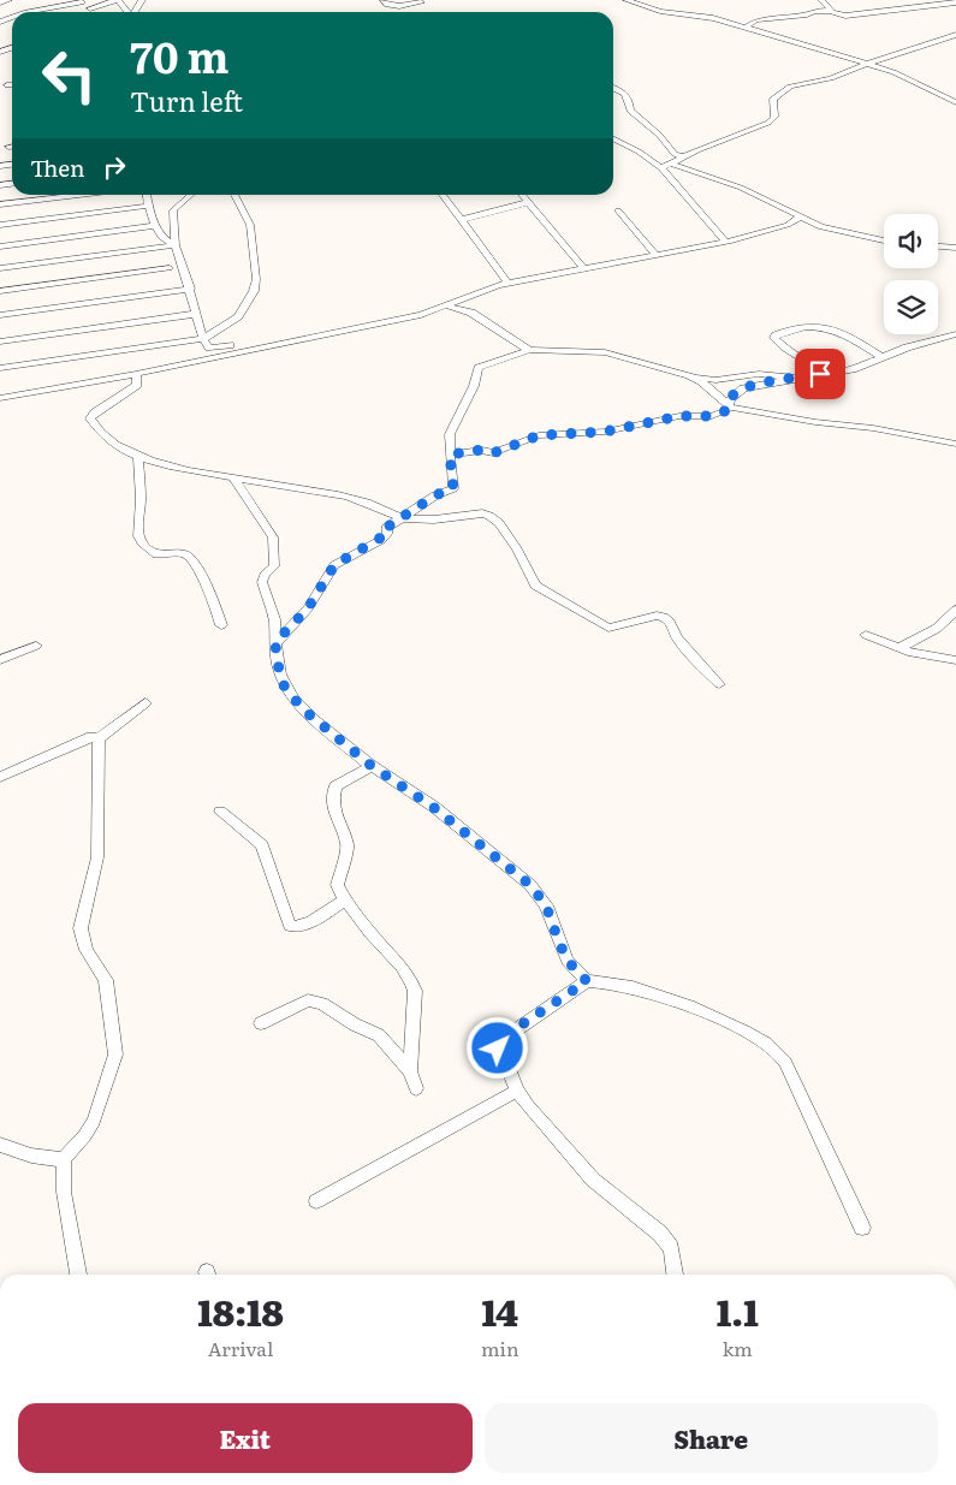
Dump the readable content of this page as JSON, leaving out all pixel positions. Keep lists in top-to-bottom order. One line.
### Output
{"page":{"turn":["70 m","Turn left"],"then":"Then","eta":["18:18","Arrival","14","min","1.1","km"],"buttons":["Exit","Share"]}}
